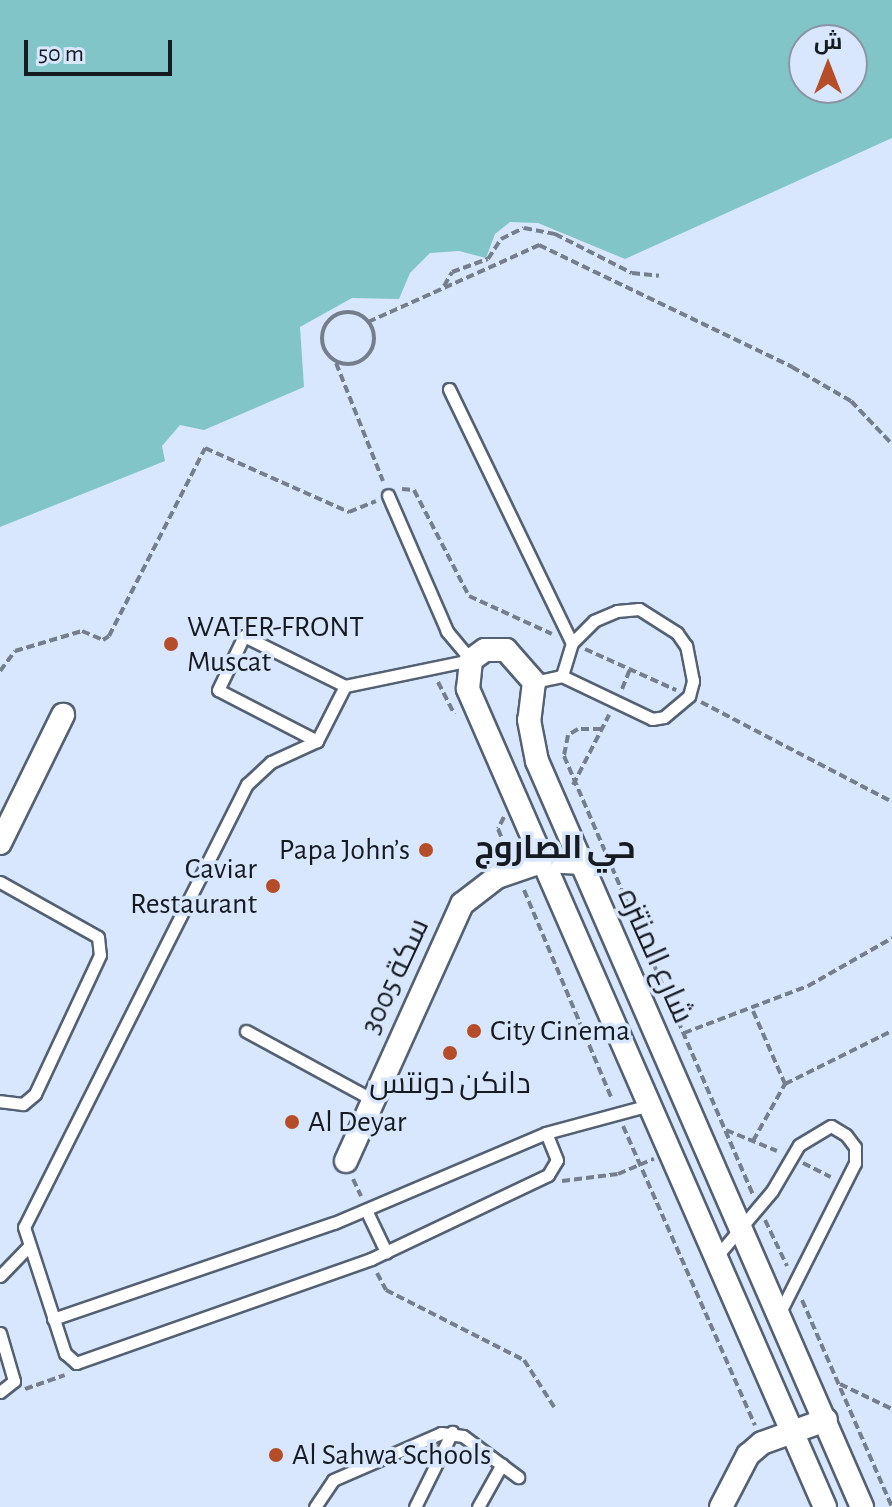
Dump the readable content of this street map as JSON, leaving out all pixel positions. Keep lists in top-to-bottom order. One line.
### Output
{"streets":{"street":["شارع المنتزه","سكة 3005"]},"districts":["حي الصاروج"],"places":["WATER-FRONT Muscat","Papa John’s","Caviar Restaurant","City Cinema","دانكن دونتس","Al Deyar","Al Sahwa Schools"],"scale_bar":"50 m","north":"top"}
